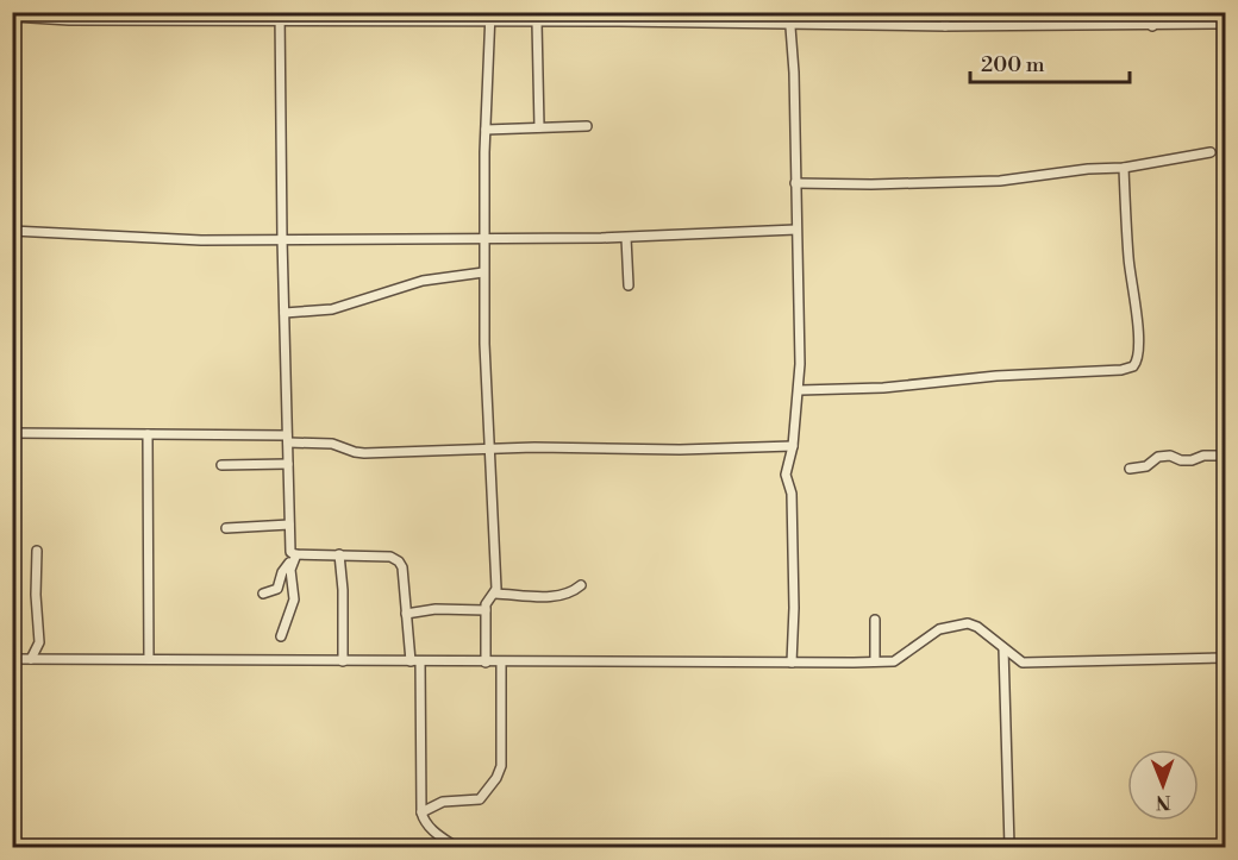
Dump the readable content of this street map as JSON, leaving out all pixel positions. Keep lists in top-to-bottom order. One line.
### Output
{"scale_bar":"200 m","north":"bottom"}
